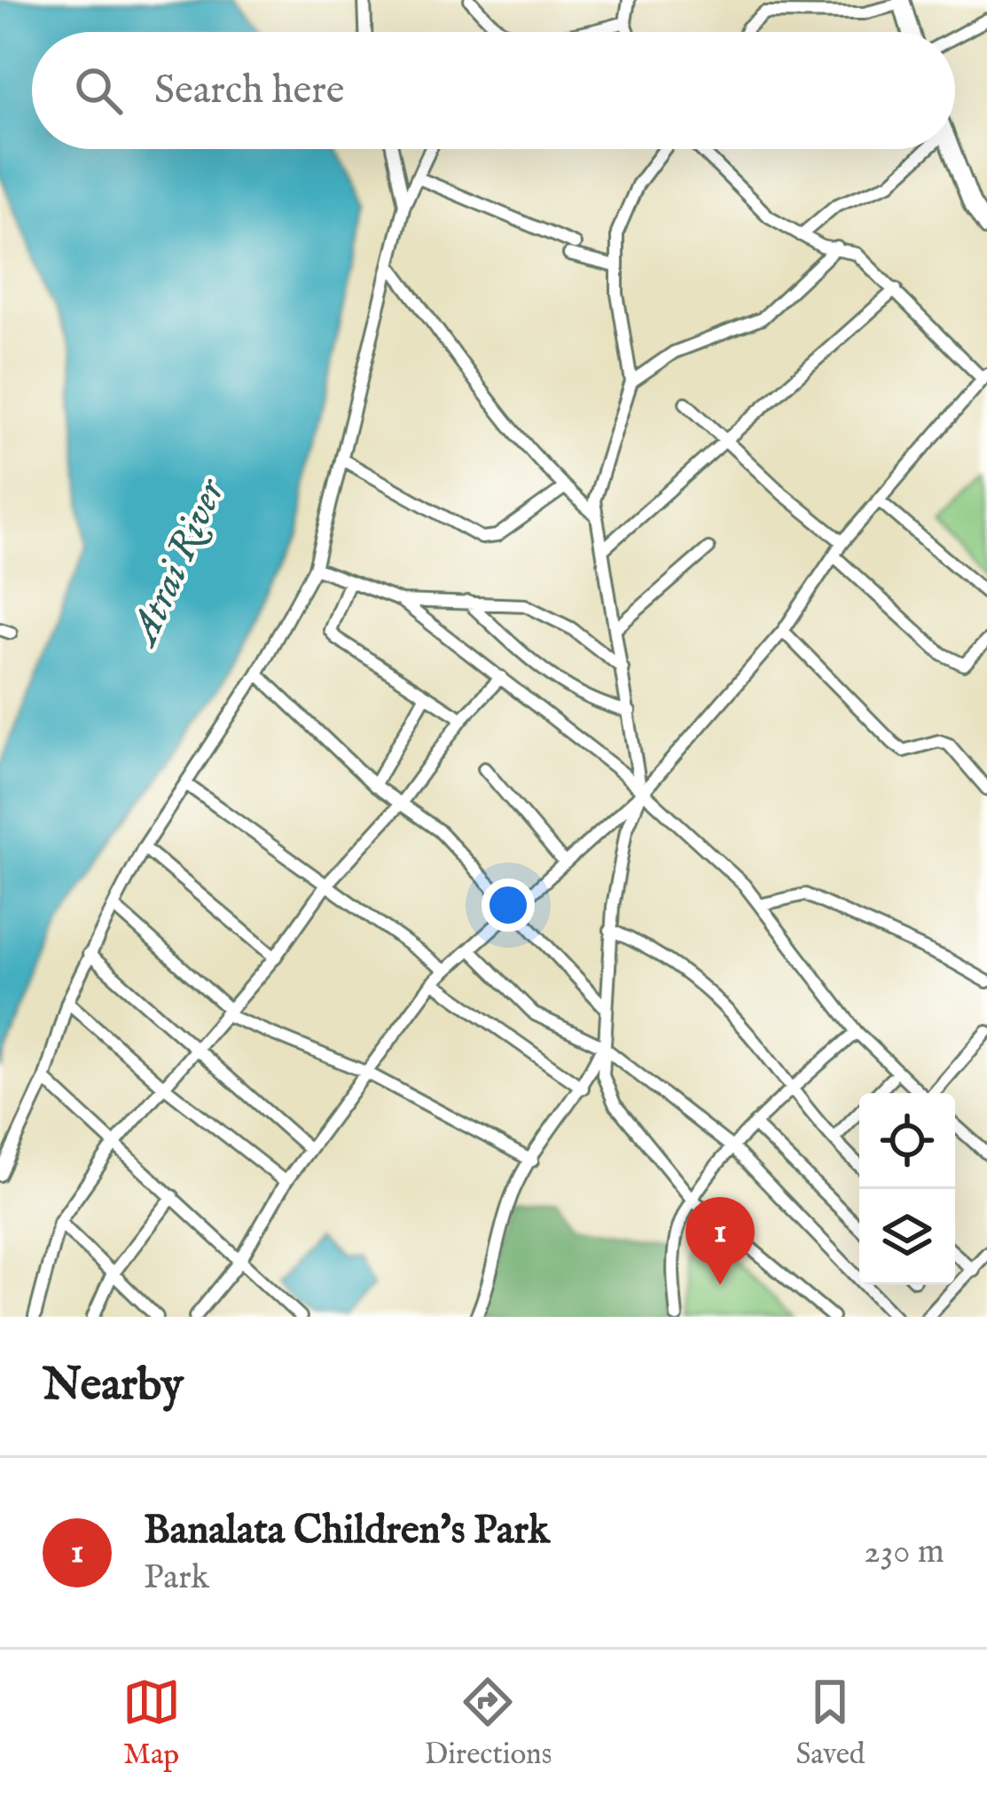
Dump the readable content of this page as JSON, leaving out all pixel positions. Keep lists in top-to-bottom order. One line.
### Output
{"water":["Atrai River"],"page":{"search":"Search here","pins":"1","heading":"Nearby","list":[{"mark":"1","name":"Banalata Children's Park","note":"Park","value":"230 m"}],"nav":["Map","Directions","Saved"]}}
